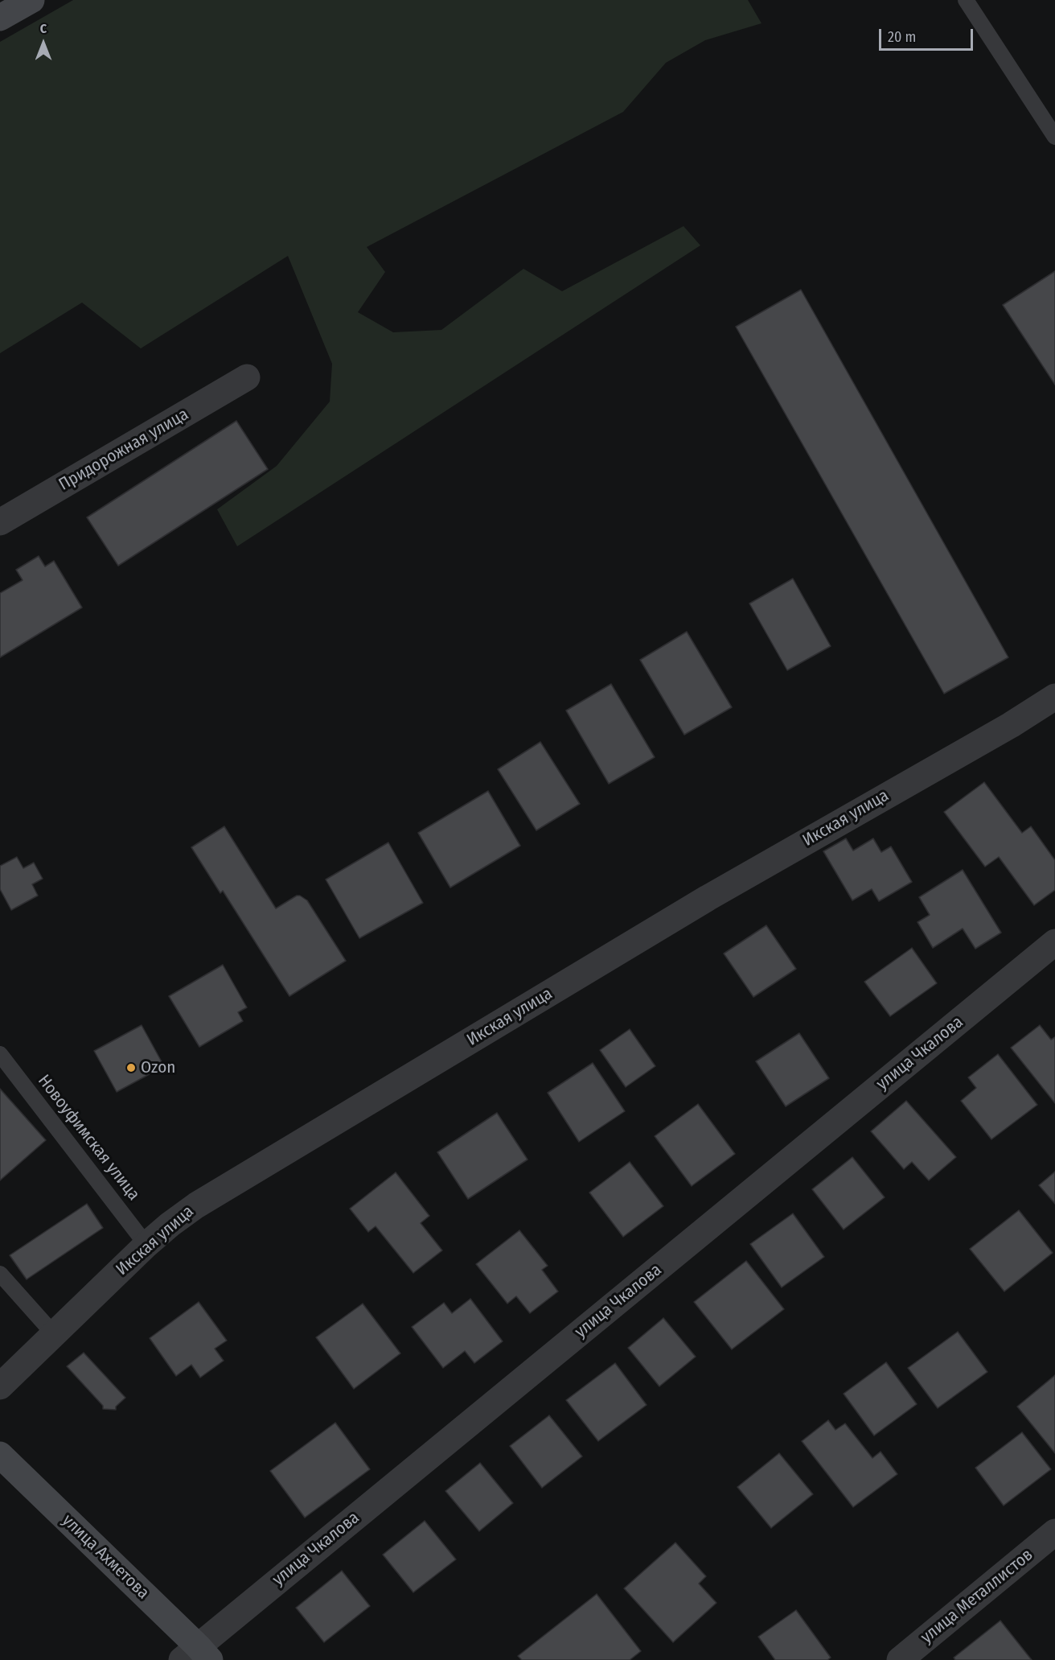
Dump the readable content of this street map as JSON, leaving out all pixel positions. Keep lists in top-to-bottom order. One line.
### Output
{"streets":{"main road":["улица Ахметова"],"street":["Придорожная улица","Икская улица","улица Чкалова","улица Металлистов"],"lane":["Новоуфимская улица"]},"crossings":[["Икская улица","Новоуфимская улица"],["улица Чкалова","улица Ахметова"]],"places":["Ozon"],"scale_bar":"20 m","north":"top"}
